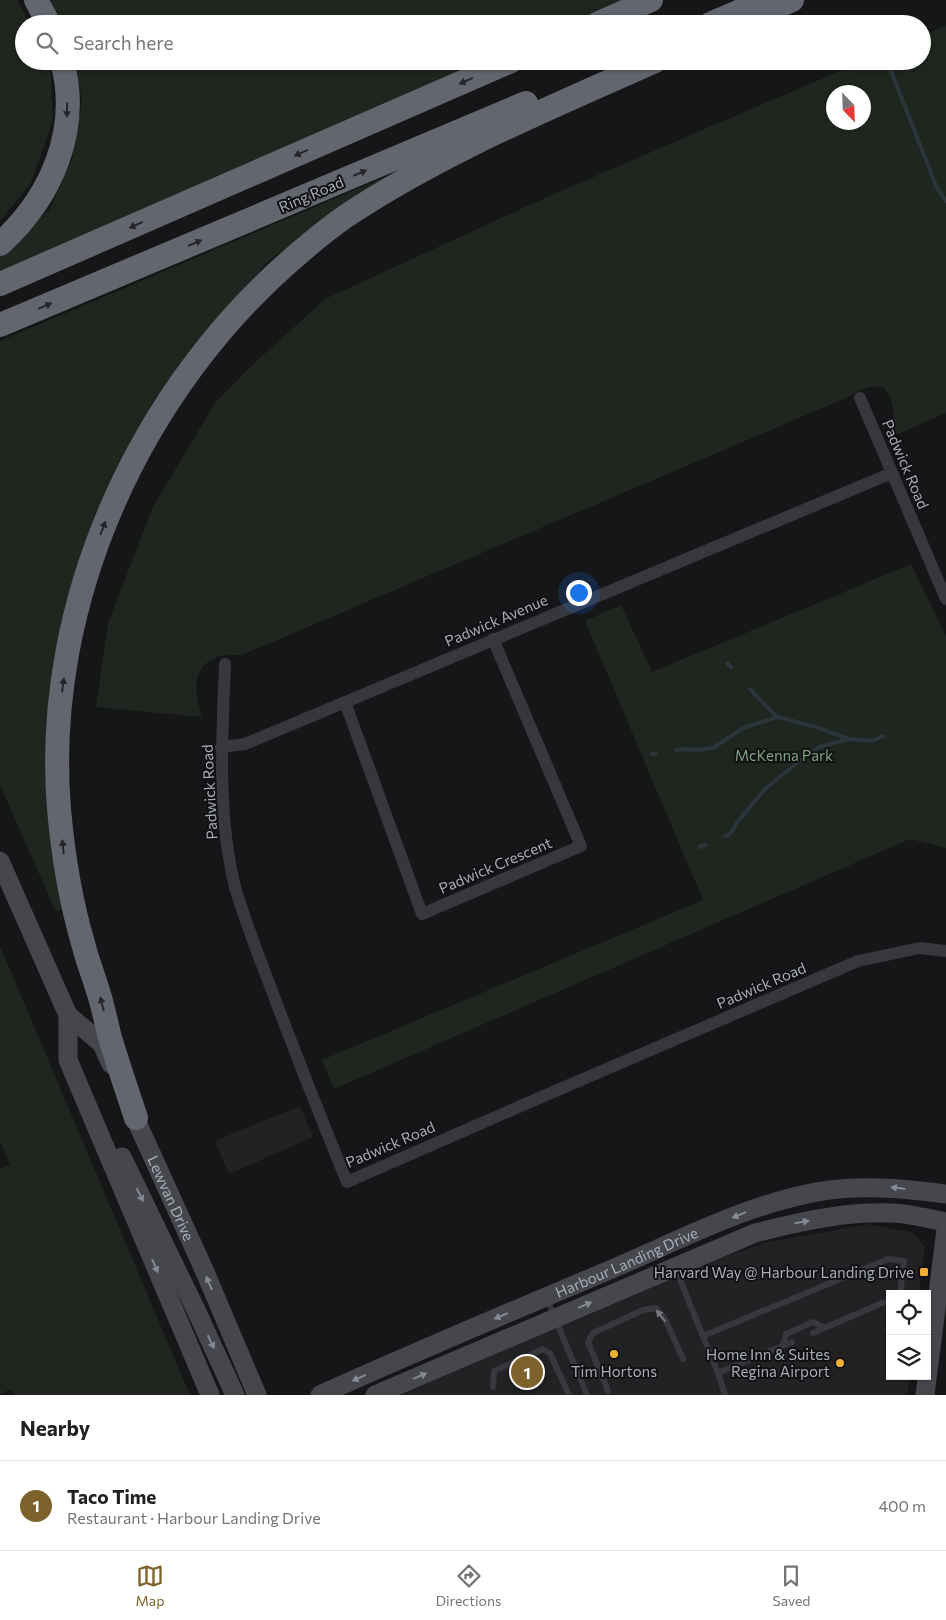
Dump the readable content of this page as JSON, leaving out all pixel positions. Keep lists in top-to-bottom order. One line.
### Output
{"streets":{"highway":["Ring Road"],"street":["Padwick Road","Padwick Avenue","Padwick Crescent","Lewvan Drive","Harbour Landing Drive"]},"crossings":[["Padwick Road","Padwick Avenue"],["Padwick Avenue","Padwick Crescent"]],"parks":["McKenna Park"],"places":{"transit":["Harvard Way @ Harbour Landing Drive"],"other":["Tim Hortons","Home Inn & Suites Regina Airport"]},"north":"bottom right","page":{"search":"Search here","pins":"1","heading":"Nearby","list":[{"mark":"1","name":"Taco Time","note":"Restaurant · Harbour Landing Drive","value":"400 m"}],"nav":["Map","Directions","Saved"]}}
